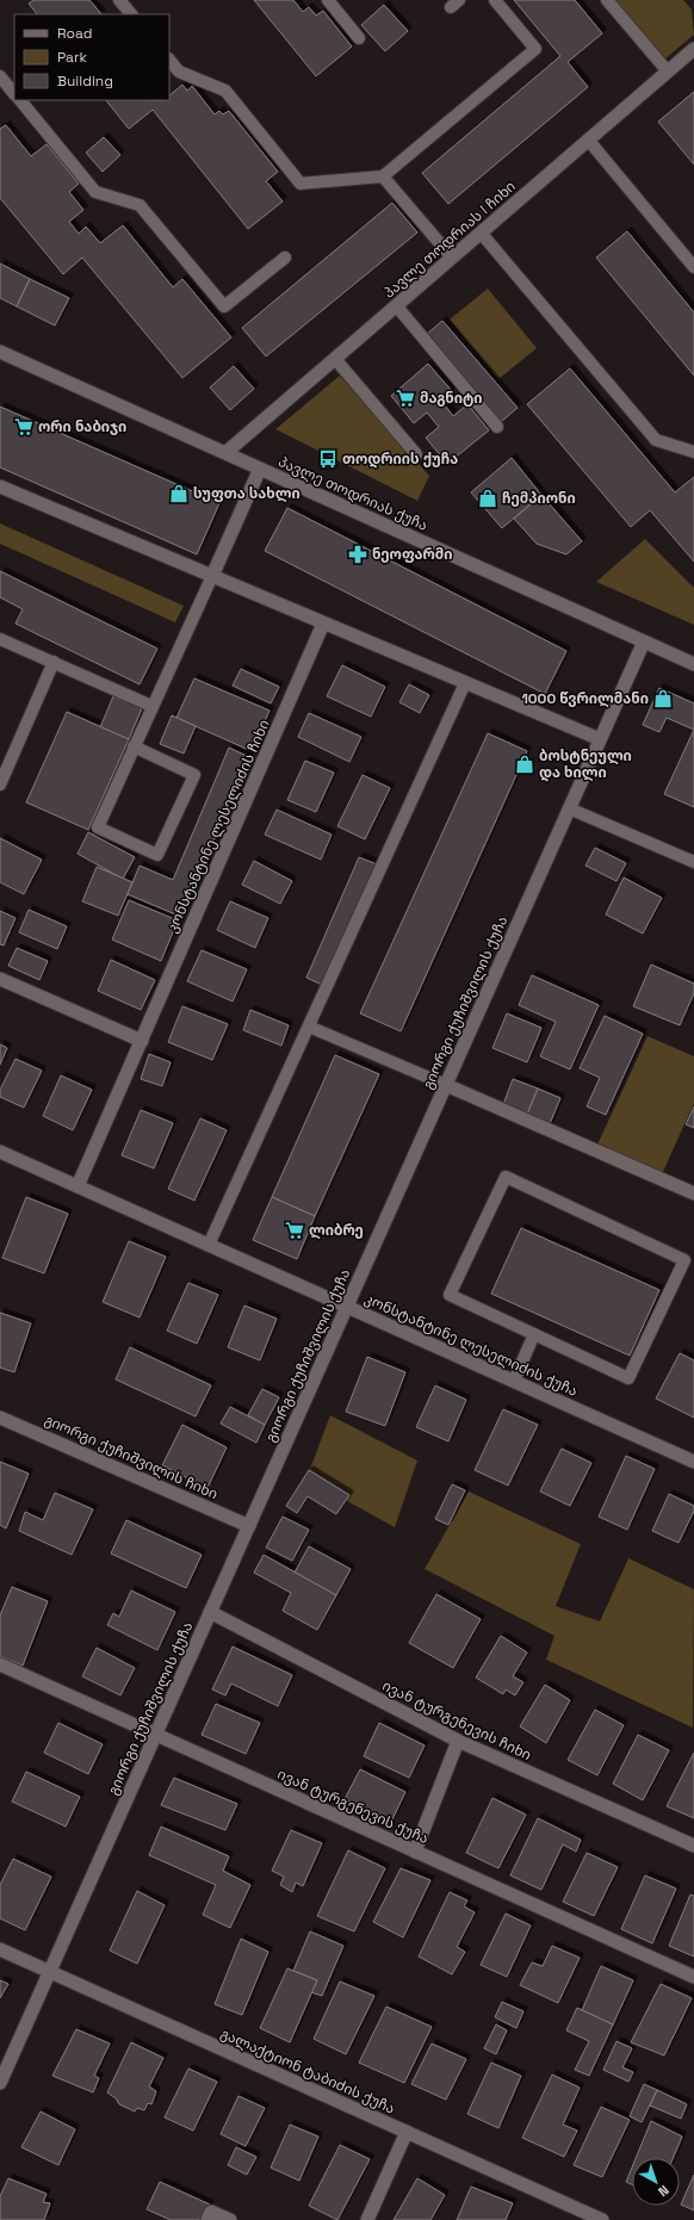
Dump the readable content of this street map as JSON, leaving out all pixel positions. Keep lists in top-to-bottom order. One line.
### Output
{"streets":{"street":["პავლე თოდრიას I ჩიხი","პავლე თოდრიას ქუჩა","კონსტანტინე ლესელიძის ჩიხი","გიორგი ქუჩიშვილის ქუჩა","კონსტანტინე ლესელიძის ქუჩა","გიორგი ქუჩიშვილის ჩიხი","ივან ტურგენევის ჩიხი","ივან ტურგენევის ქუჩა","გალაქტიონ ტაბიძის ქუჩა"]},"crossings":[["პავლე თოდრიას I ჩიხი","პავლე თოდრიას ქუჩა"],["პავლე თოდრიას ქუჩა","გიორგი ქუჩიშვილის ქუჩა"],["კონსტანტინე ლესელიძის ჩიხი","კონსტანტინე ლესელიძის ქუჩა"],["გიორგი ქუჩიშვილის ქუჩა","კონსტანტინე ლესელიძის ქუჩა"],["გიორგი ქუჩიშვილის ქუჩა","გიორგი ქუჩიშვილის ჩიხი"],["გიორგი ქუჩიშვილის ქუჩა","ივან ტურგენევის ჩიხი"],["გიორგი ქუჩიშვილის ქუჩა","ივან ტურგენევის ქუჩა"],["გიორგი ქუჩიშვილის ქუჩა","გალაქტიონ ტაბიძის ქუჩა"]],"places":{"supermarket":["მაგნიტი","ორი ნაბიჯი","ლიბრე"],"bus stop":["თოდრიის ქუჩა"],"shop":["სუფთა სახლი","ჩემპიონი","1000 წვრილმანი","ბოსტნეული და ხილი"],"pharmacy":["ნეოფარმი"]},"legend":["Road","Park","Building"],"north":"bottom right"}
